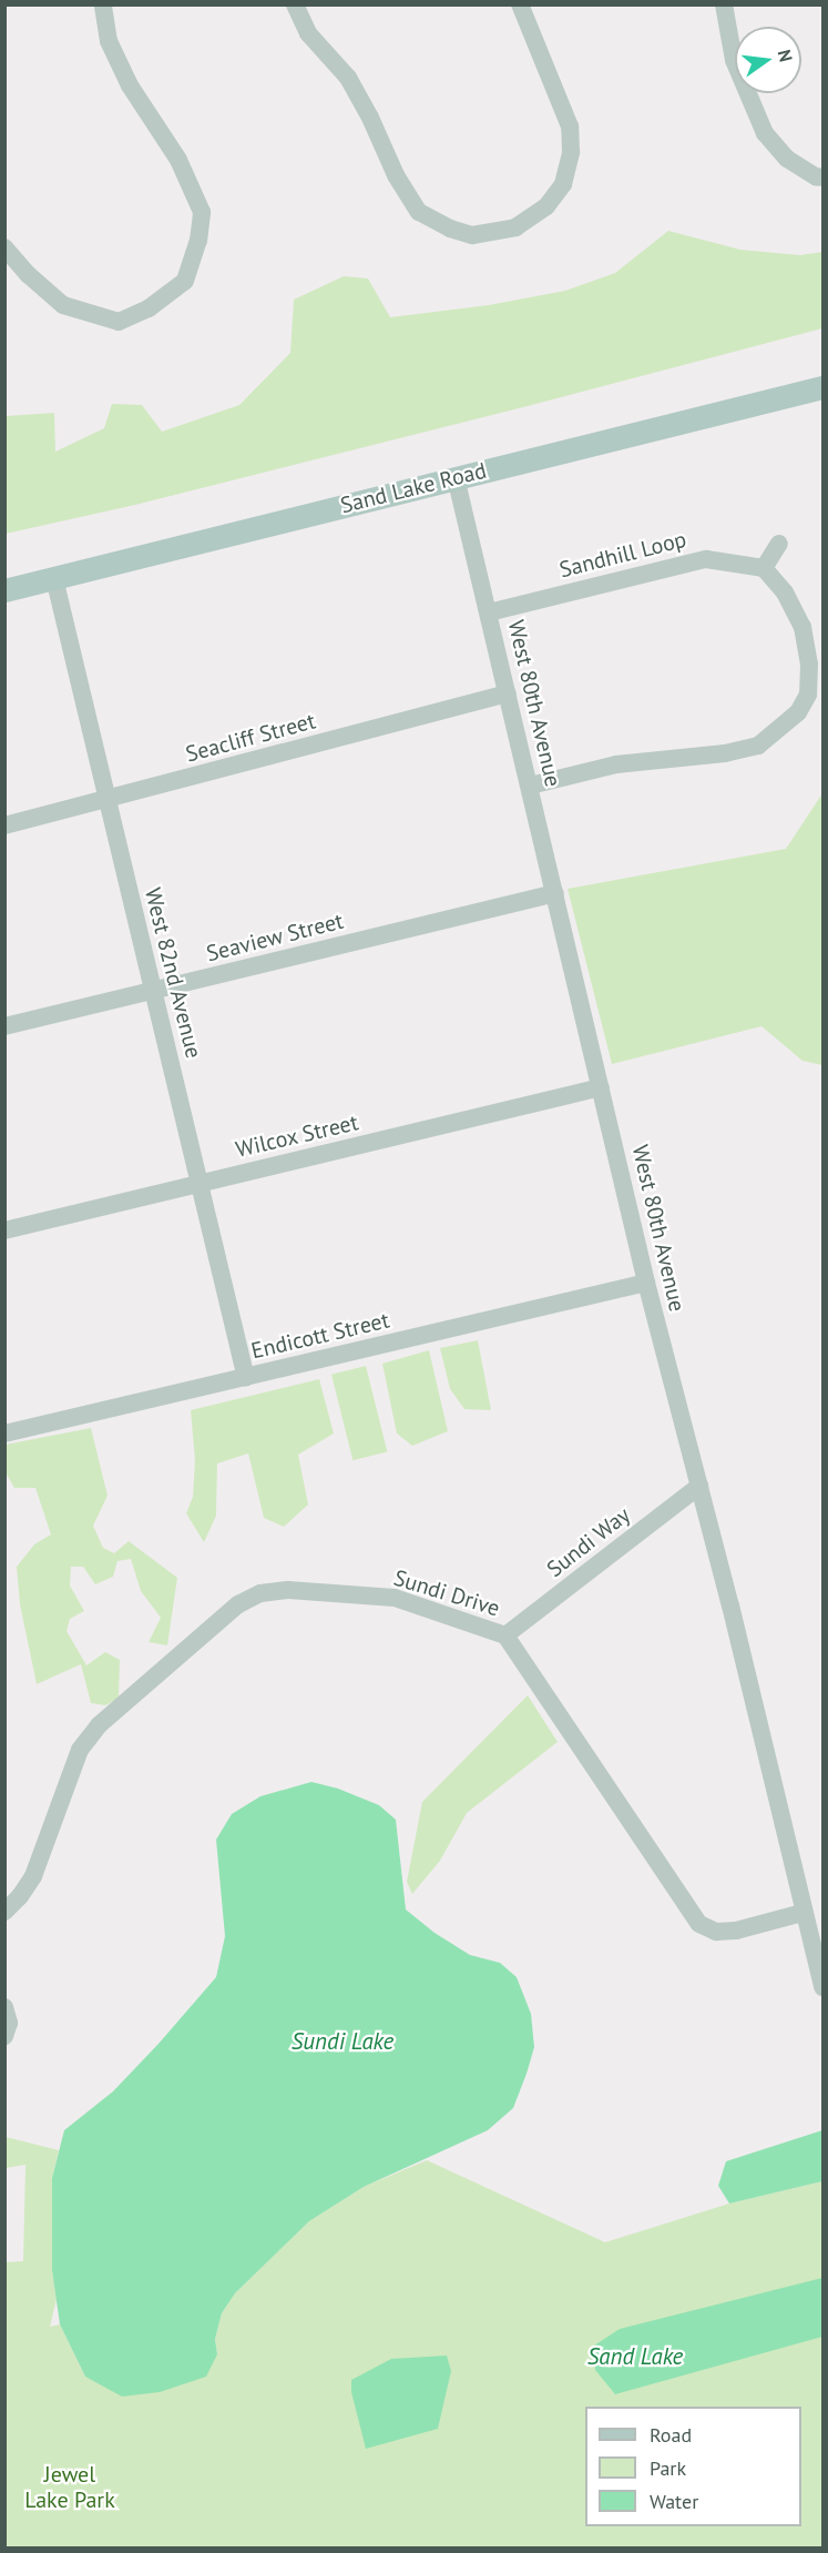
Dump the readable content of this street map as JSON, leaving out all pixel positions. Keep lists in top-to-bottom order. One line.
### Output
{"streets":{"main road":["Sand Lake Road"],"street":["Sandhill Loop","West 80th Avenue","Seacliff Street","Seaview Street","West 82nd Avenue","Wilcox Street","Endicott Street","Sundi Way","Sundi Drive"]},"crossings":[["Sand Lake Road","West 80th Avenue"],["Sand Lake Road","West 82nd Avenue"],["Sandhill Loop","West 80th Avenue"],["West 80th Avenue","Seacliff Street"],["West 80th Avenue","Seaview Street"],["West 80th Avenue","Wilcox Street"],["West 80th Avenue","Endicott Street"],["West 80th Avenue","Sundi Way"],["West 80th Avenue","Sundi Drive"],["Seacliff Street","West 82nd Avenue"],["Seaview Street","West 82nd Avenue"],["West 82nd Avenue","Wilcox Street"],["West 82nd Avenue","Endicott Street"],["Sundi Way","Sundi Drive"]],"water":["Sundi Lake","Sand Lake"],"parks":["Jewel Lake Park"],"legend":["Road","Park","Water"],"north":"right"}
